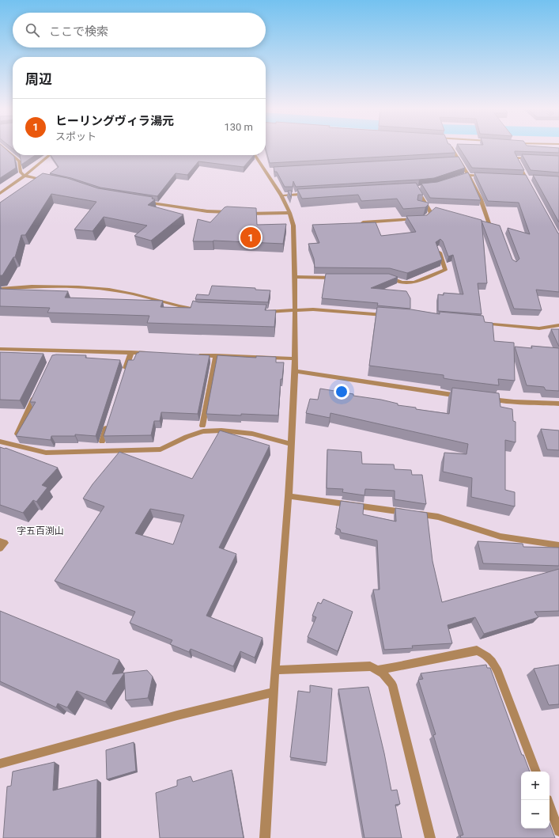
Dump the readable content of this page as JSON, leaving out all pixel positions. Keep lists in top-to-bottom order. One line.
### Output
{"districts":["字五百渕山"],"page":{"search":"ここで検索","heading":"周辺","list":[{"mark":"1","name":"ヒーリングヴィラ湯元","note":"スポット","value":"130 m"}],"pins":"1","map_buttons":["+","−"]}}
